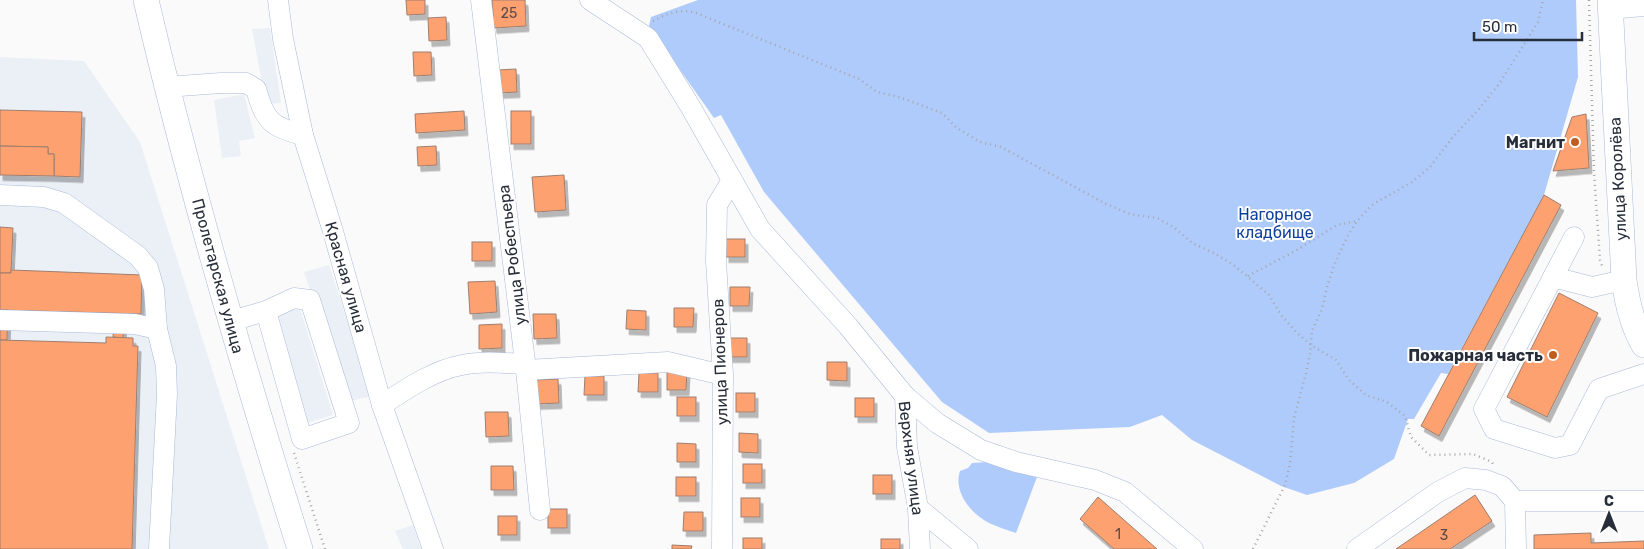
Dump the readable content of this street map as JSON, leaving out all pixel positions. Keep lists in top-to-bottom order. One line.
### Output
{"streets":{"main road":["улица Королёва","Пролетарская улица"],"street":["улица Робеспьера","Красная улица","улица Пионеров","Верхняя улица"]},"crossings":[["улица Пионеров","Верхняя улица"]],"parks":["Нагорное кладбище"],"places":["Магнит","Пожарная часть"],"house_numbers":["25","1","3"],"scale_bar":"50 m","north":"top"}
